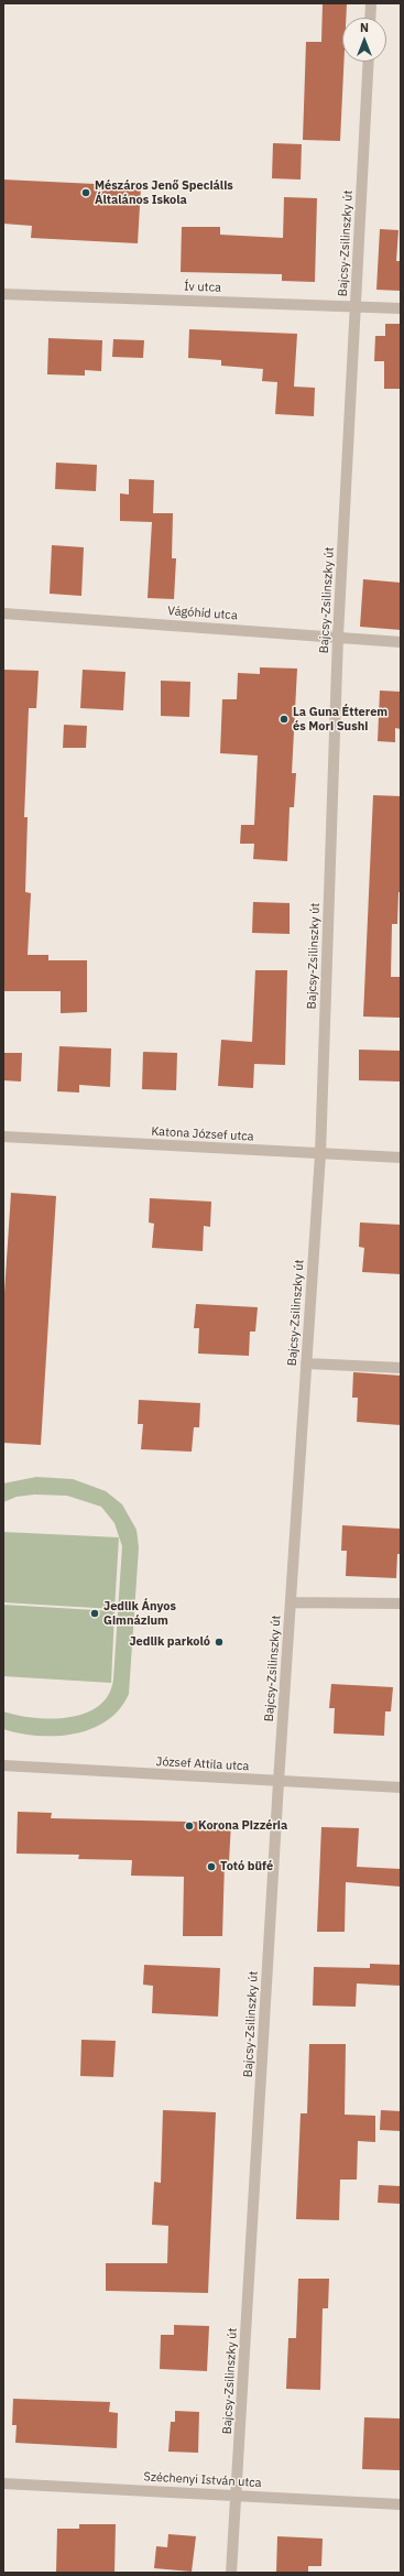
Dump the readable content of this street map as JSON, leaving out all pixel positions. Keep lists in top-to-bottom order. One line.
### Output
{"streets":{"street":["Bajcsy-Zsilinszky út","Ív utca","Vágóhíd utca","Katona József utca","József Attila utca","Széchenyi István utca"]},"crossings":[["Bajcsy-Zsilinszky út","Ív utca"],["Bajcsy-Zsilinszky út","Vágóhíd utca"],["Bajcsy-Zsilinszky út","Katona József utca"],["Bajcsy-Zsilinszky út","József Attila utca"],["Bajcsy-Zsilinszky út","Széchenyi István utca"]],"places":["Mészáros Jenő Speciális Általános Iskola","La Guna Étterem és Mori Sushi","Jedlik Ányos Gimnázium","Jedlik parkoló","Korona Pizzéria","Totó büfé"],"north":"top"}
